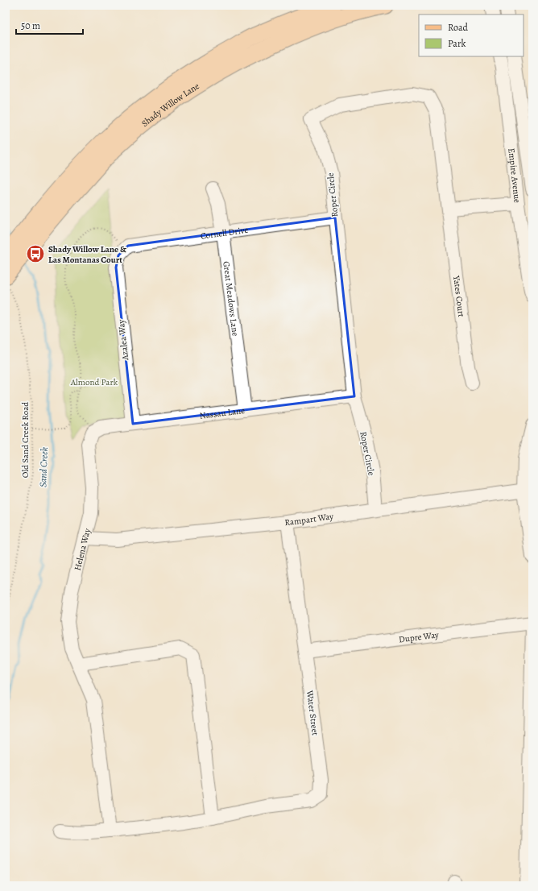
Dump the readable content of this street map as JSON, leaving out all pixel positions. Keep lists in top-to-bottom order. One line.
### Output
{"streets":{"main road":["Shady Willow Lane"],"street":["Empire Avenue","Roper Circle","Cornell Drive","Yates Court","Great Meadows Lane","Azalea Way","Nassau Lane","Rampart Way","Helena Way","Dupre Way","Water Street"],"path":["Old Sand Creek Road"]},"crossings":[["Shady Willow Lane","Old Sand Creek Road"],["Roper Circle","Cornell Drive"],["Roper Circle","Yates Court"],["Roper Circle","Nassau Lane"],["Roper Circle","Rampart Way"],["Cornell Drive","Great Meadows Lane"],["Cornell Drive","Azalea Way"],["Great Meadows Lane","Nassau Lane"],["Azalea Way","Nassau Lane"],["Nassau Lane","Helena Way"],["Rampart Way","Helena Way"],["Rampart Way","Water Street"],["Dupre Way","Water Street"]],"water":["Sand Creek"],"parks":["Almond Park"],"places":{"bus stop":["Shady Willow Lane & Las Montanas Court"]},"legend":["Road","Park"],"scale_bar":"50 m"}
